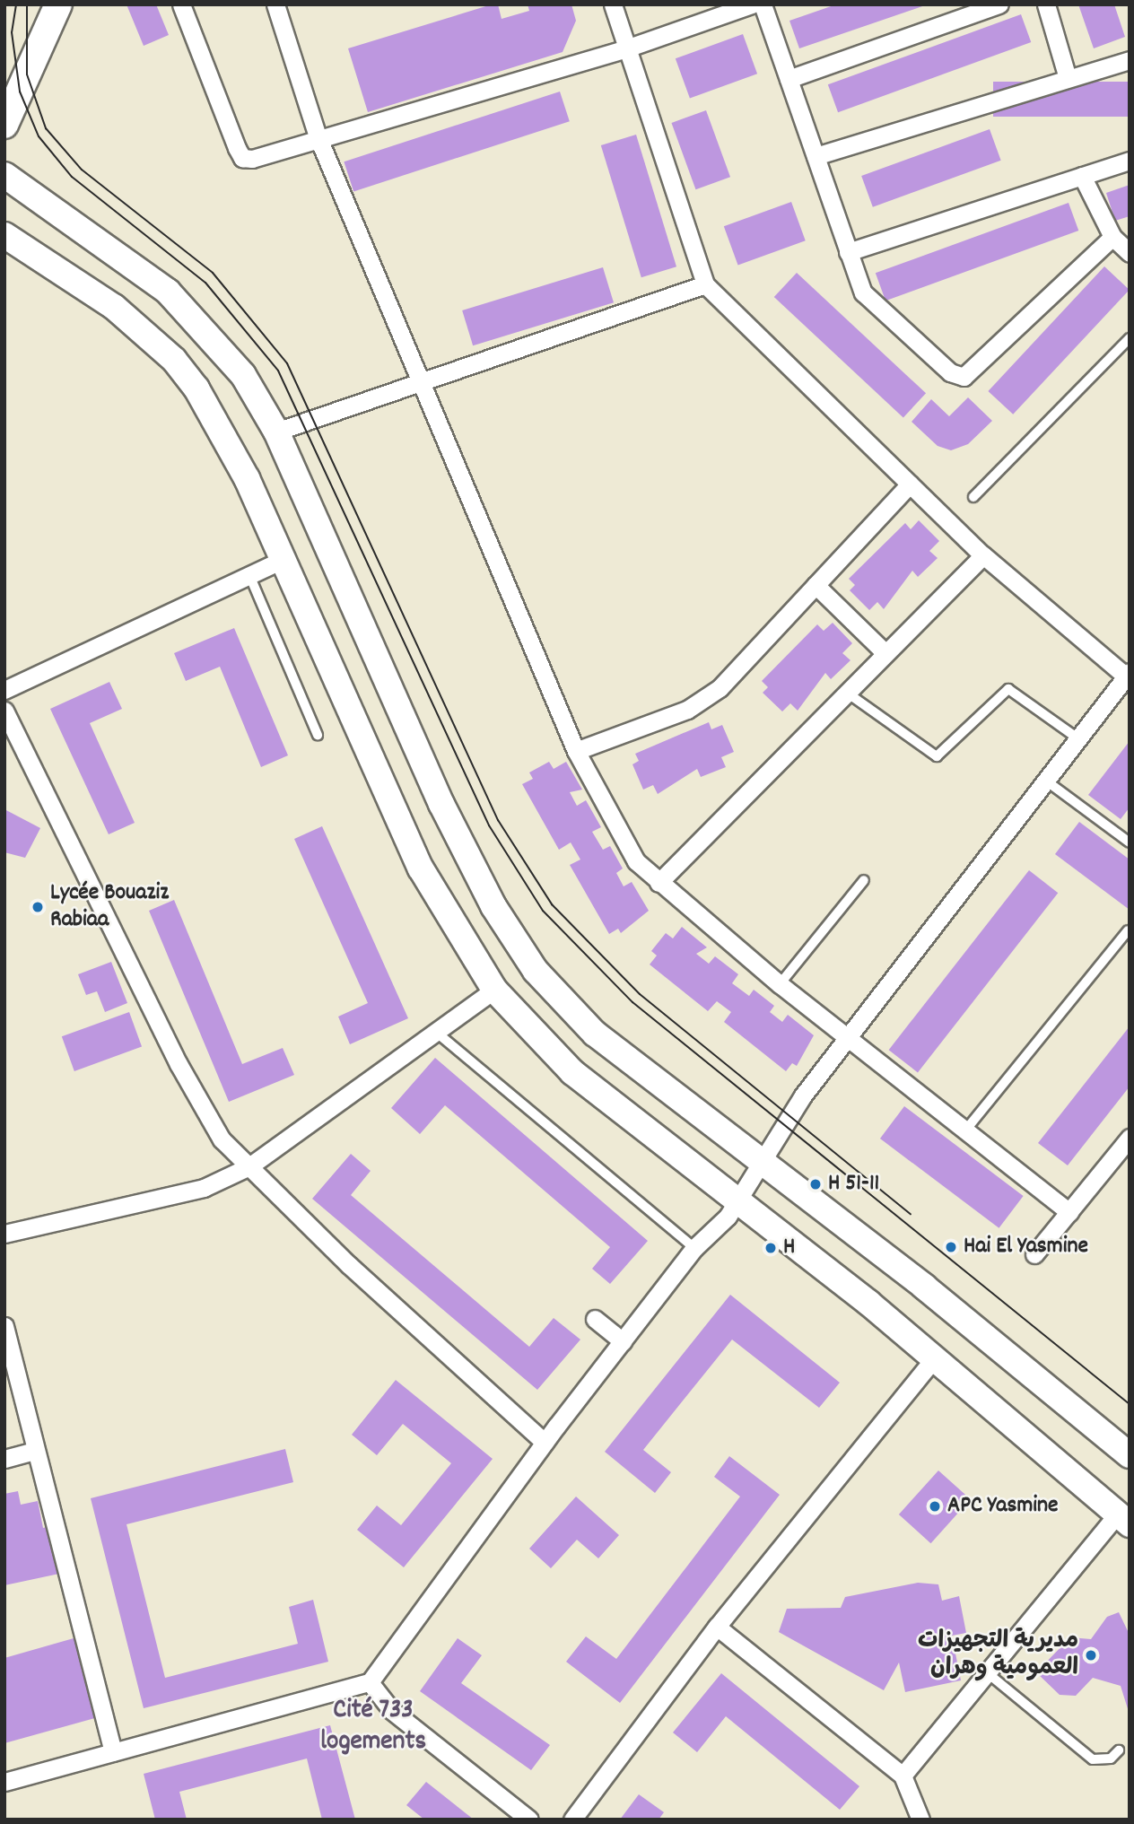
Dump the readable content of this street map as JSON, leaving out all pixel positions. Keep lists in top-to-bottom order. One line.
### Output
{"districts":["Cité 733 logements"],"places":["Lycée Bouaziz Rabiaa","H 51-11","Hai El Yasmine","H","APC Yasmine","مديرية التجهيزات العمومية وهران"]}
